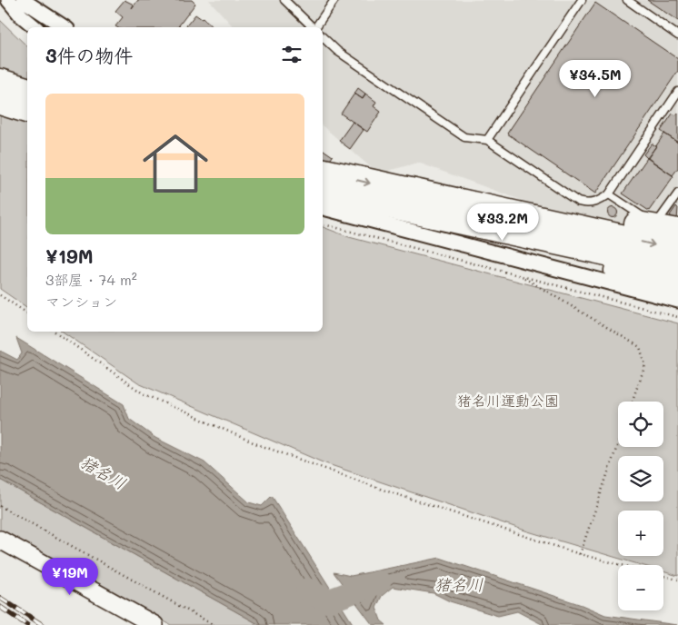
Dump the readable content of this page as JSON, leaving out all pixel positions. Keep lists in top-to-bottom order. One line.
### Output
{"water":["猪名川"],"parks":["猪名川運動公園"],"page":{"heading":"3件の物件","price":["¥34.5M","¥33.2M","¥19M"],"list":[{"name":"¥19M","note":"3部屋 · 74 m² · マンション"}],"map_buttons":["+","−"]}}
